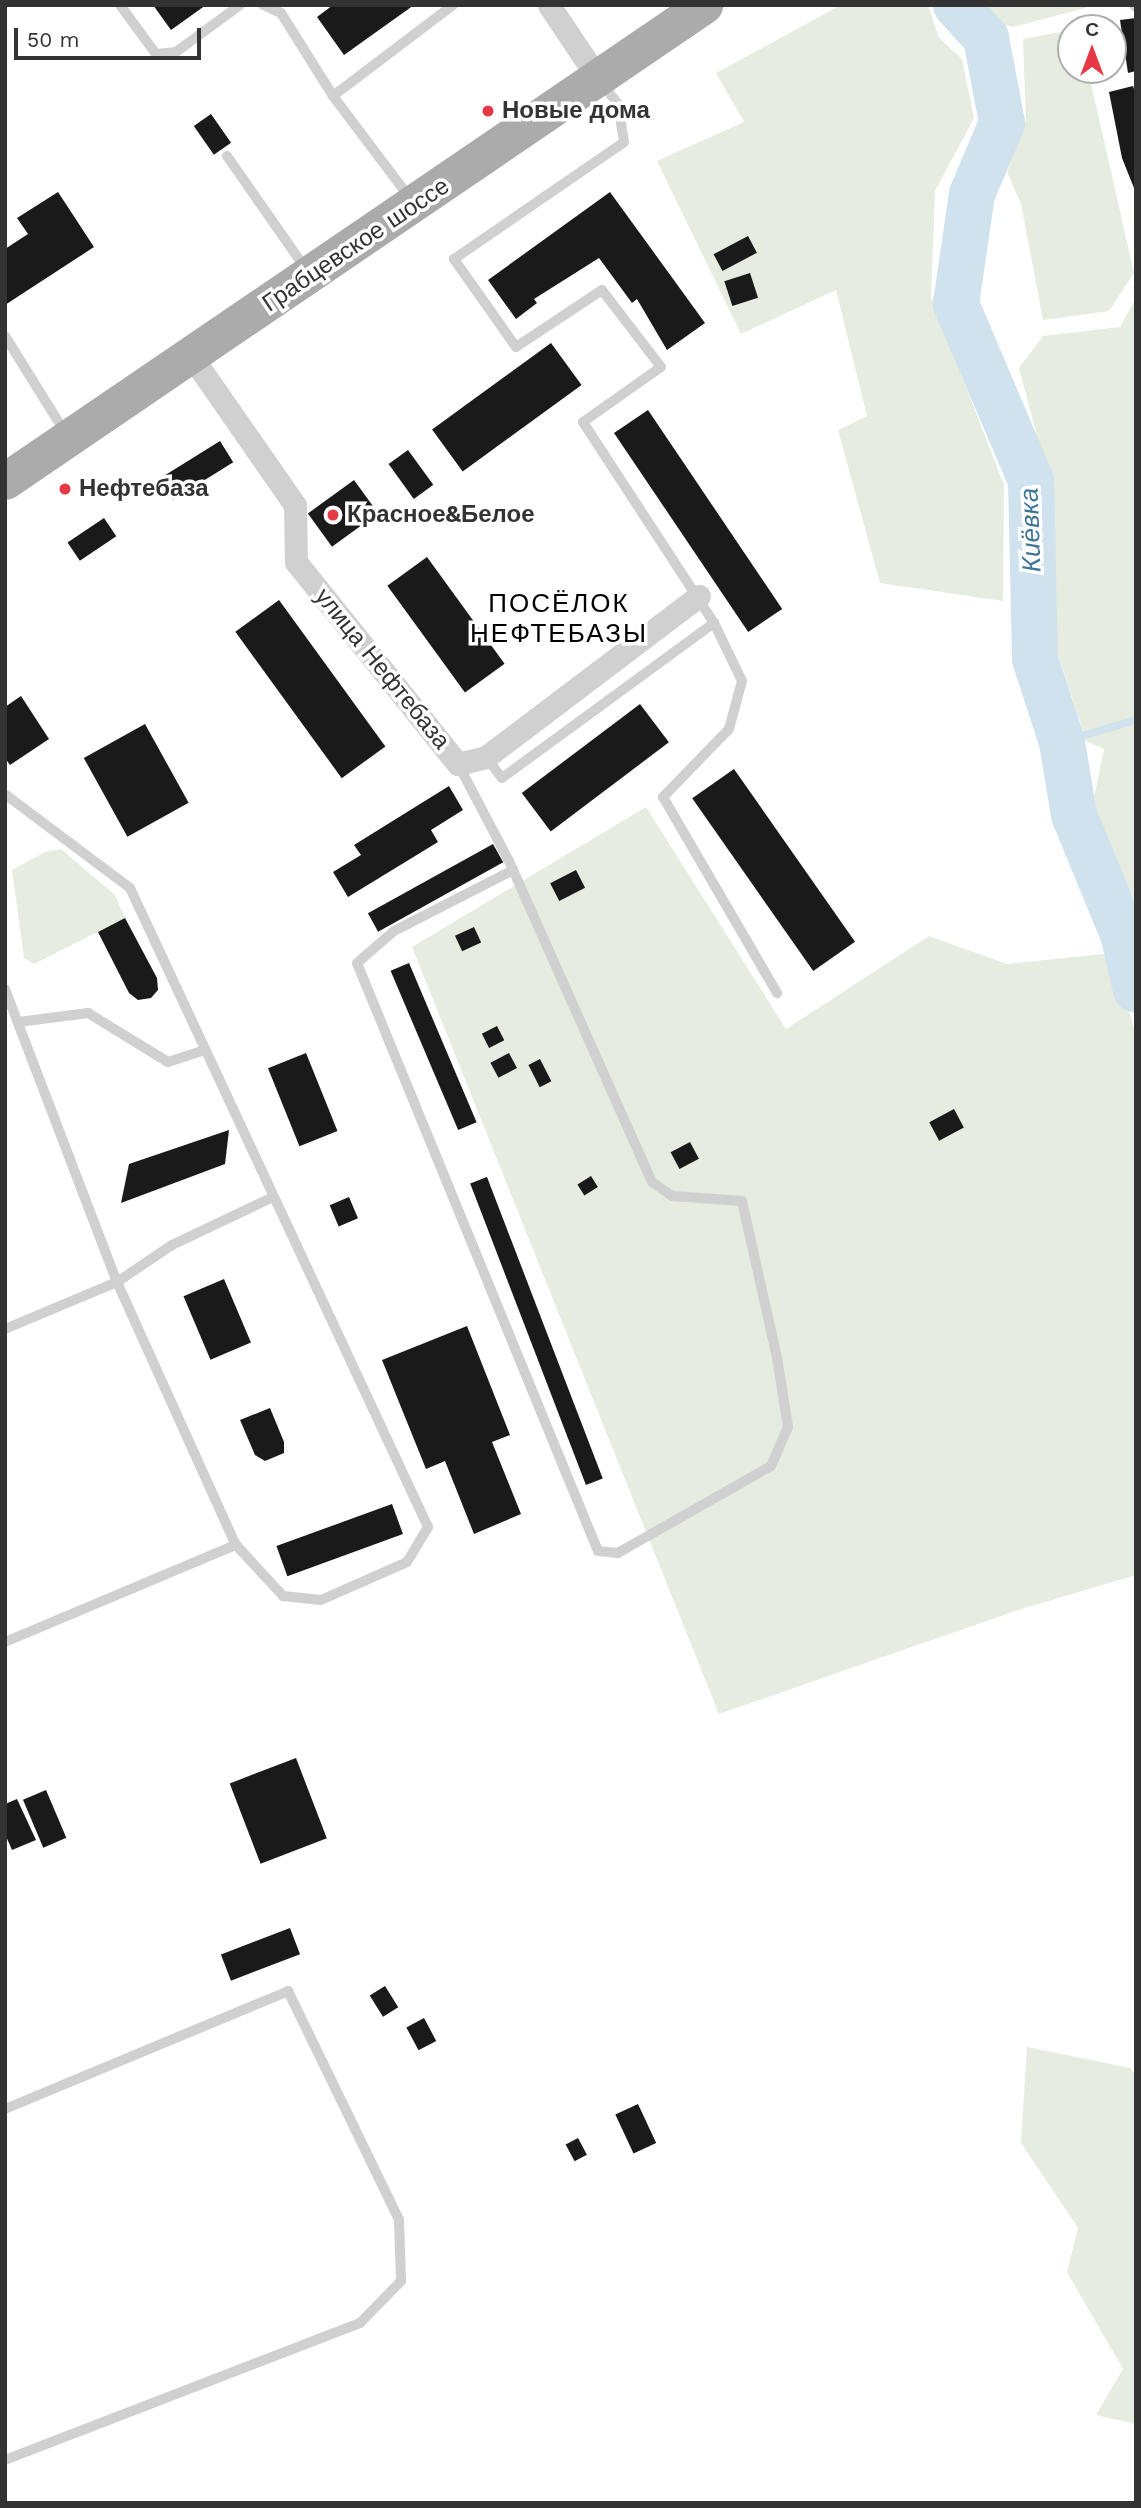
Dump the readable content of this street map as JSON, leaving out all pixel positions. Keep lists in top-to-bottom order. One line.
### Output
{"streets":{"main road":["Грабцевское шоссе"],"street":["улица Нефтебаза"]},"crossings":[["Грабцевское шоссе","улица Нефтебаза"]],"districts":["ПОСЁЛОК НЕФТЕБАЗЫ"],"water":["Киёвка"],"places":["Новые дома","Нефтебаза","Красное&Белое"],"scale_bar":"50 m","north":"top"}
